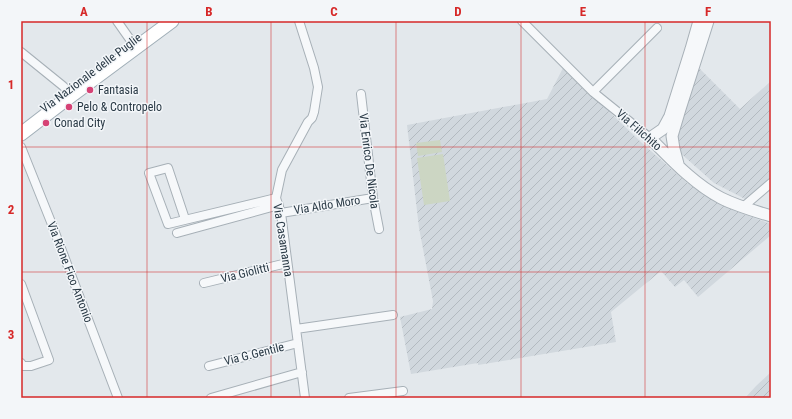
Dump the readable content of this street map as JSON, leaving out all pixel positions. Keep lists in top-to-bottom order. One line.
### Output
{"streets":{"main road":["Via Nazionale delle Puglie"],"street":["Via Filichito","Via Enrico De Nicola","Via Aldo Moro","Via Casamanna","Via Rione Fico Antonio","Via Giolitti","Via G.Gentile"]},"crossings":[["Via Enrico De Nicola","Via Aldo Moro"],["Via Aldo Moro","Via Casamanna"],["Via Casamanna","Via Giolitti"],["Via Casamanna","Via G.Gentile"]],"places":["Fantasia","Pelo & Contropelo","Conad City"],"grid":{"columns":["A","B","C","D","E","F"],"rows":["1","2","3"]}}
